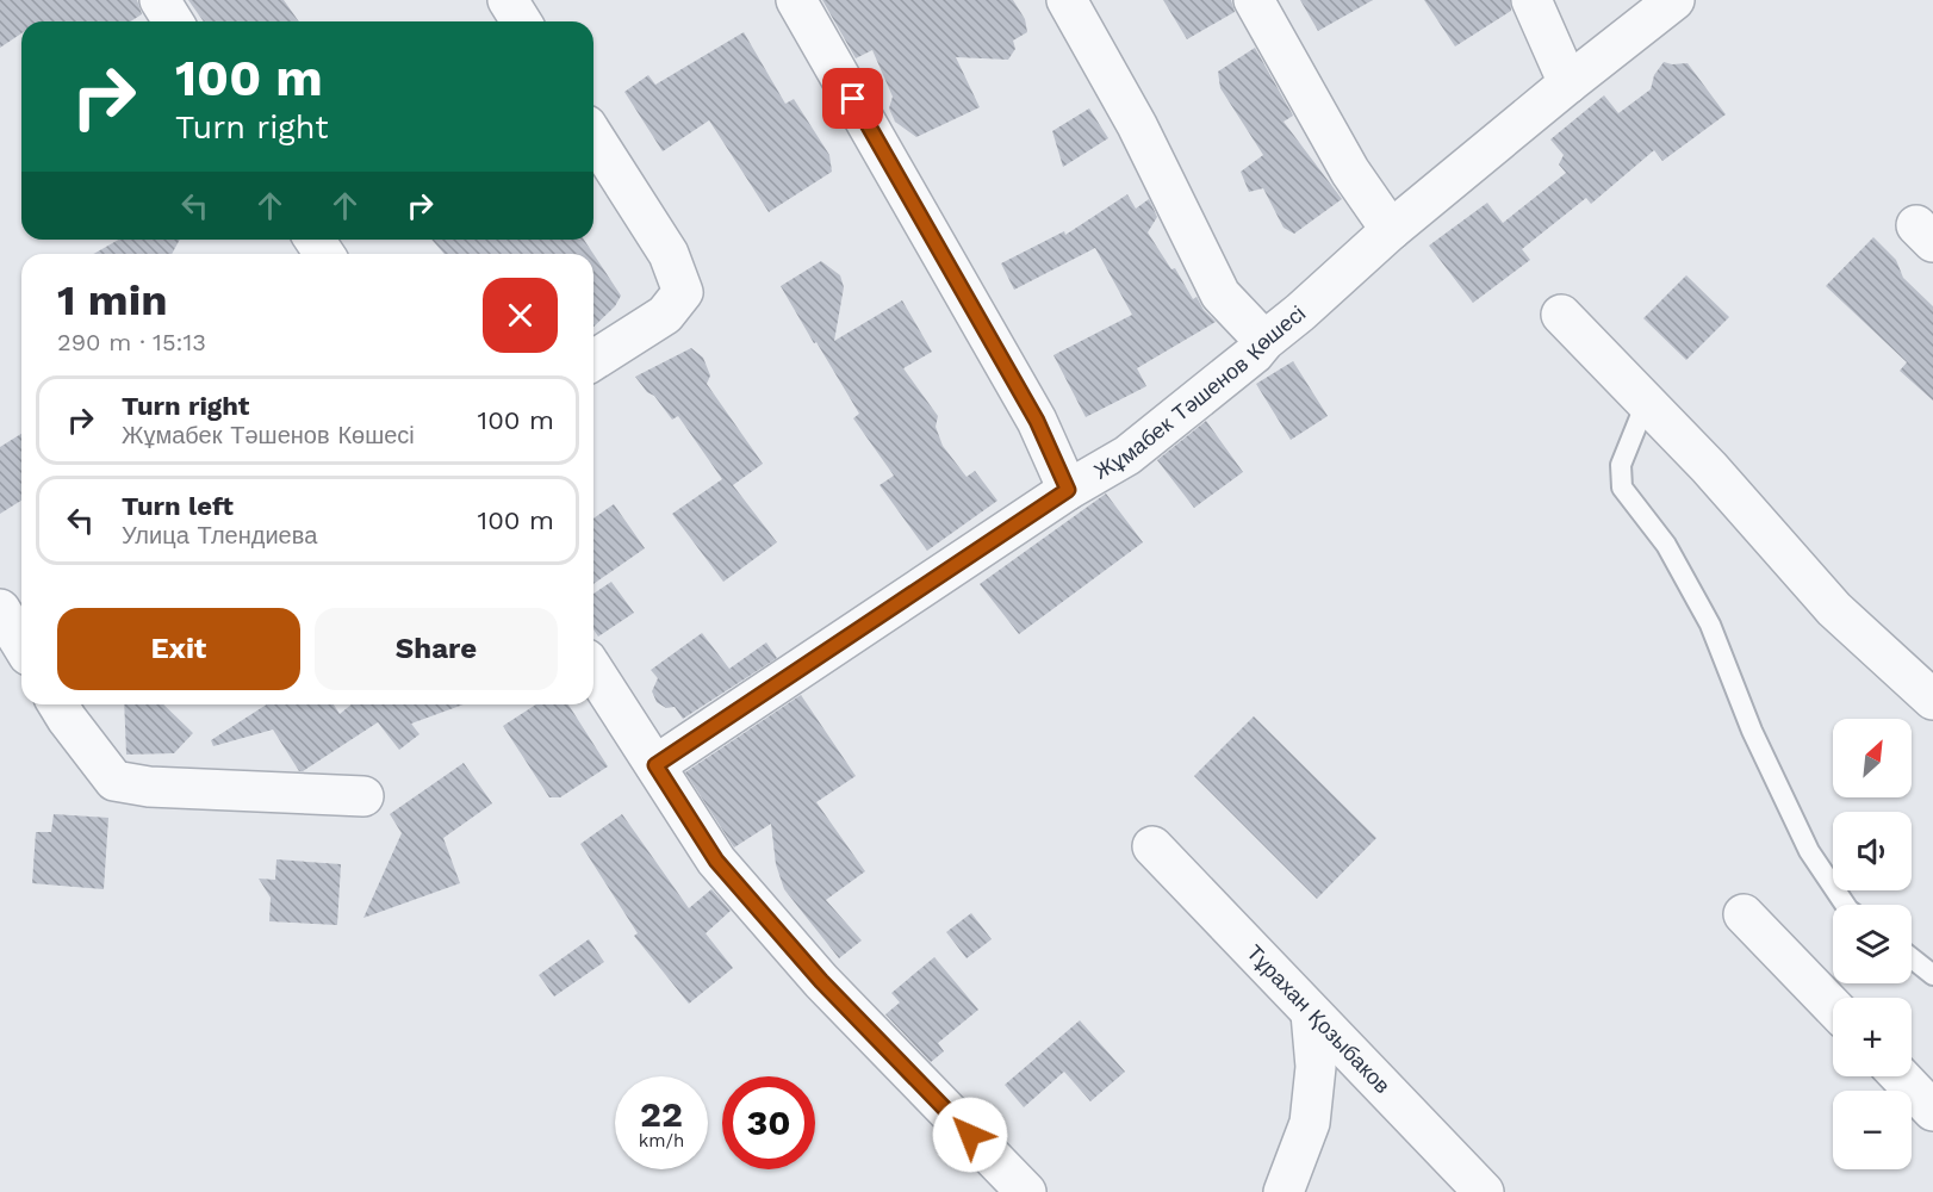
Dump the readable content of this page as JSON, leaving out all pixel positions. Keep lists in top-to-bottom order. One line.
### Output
{"streets":{"street":["Жұмабек Тәшенов Көшесі","Тұрахан Қозыбаков"]},"north":"top right","page":{"turn":["100 m","Turn right"],"heading":["1 min","290 m · 15:13"],"list":[{"name":"Turn right","note":"Жұмабек Тәшенов Көшесі","value":"100 m"},{"name":"Turn left","note":"Улица Тлендиева","value":"100 m"}],"buttons":["Exit","Share"],"map_buttons":["+","−"],"speed":"22 km/h","limit":"30"}}
